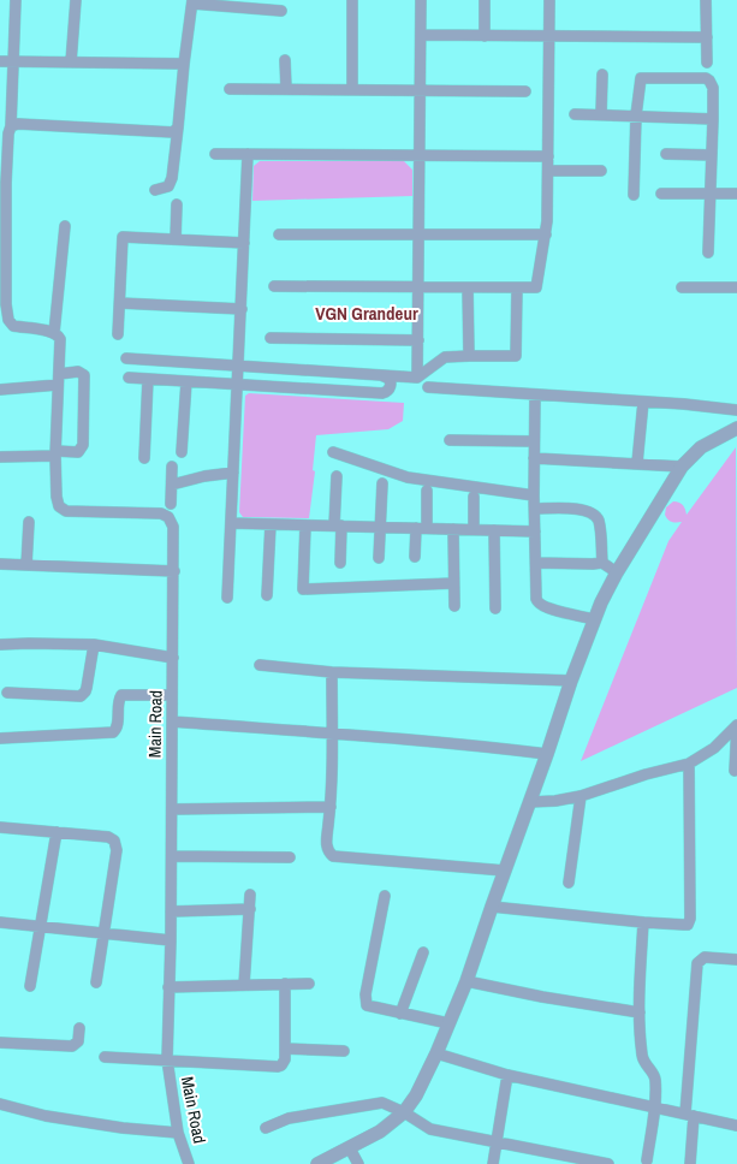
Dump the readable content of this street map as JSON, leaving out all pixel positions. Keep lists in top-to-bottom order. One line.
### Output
{"streets":{"street":["Main Road"]},"districts":["VGN Grandeur"]}
